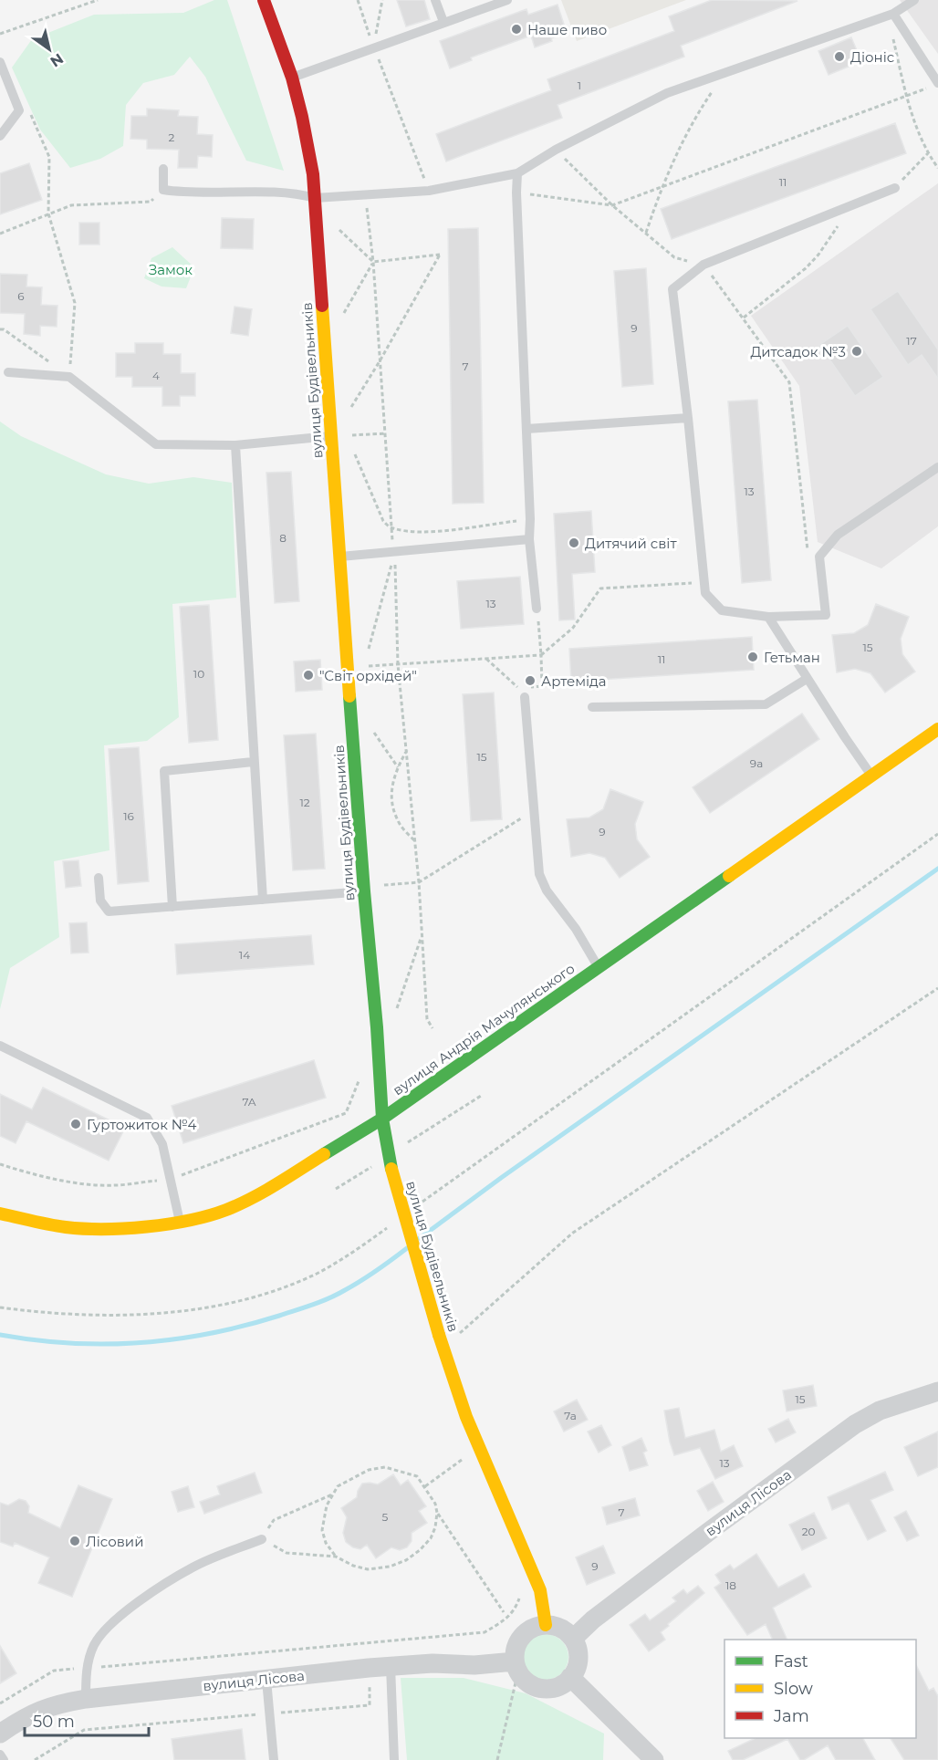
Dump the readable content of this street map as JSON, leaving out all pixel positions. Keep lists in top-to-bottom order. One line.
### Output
{"streets":{"street":["вулиця Будівельників","вулиця Андрія Мачулянського","вулиця Лісова"]},"crossings":[["вулиця Будівельників","вулиця Андрія Мачулянського"],["вулиця Будівельників","вулиця Лісова"]],"parks":["Замок"],"places":["Наше пиво","Діоніс","Дитсадок №3","Дитячий світ","Гетьман","\"Світ орхідей\"","Артеміда","Гуртожиток №4","Лісовий"],"house_numbers":["1","2","11","6","9","17","7","4","13","8","13","15","11","10","15","9а","12","16","9","14","7А","15","7а","13","7","5","20","9","18"],"legend":["Fast","Slow","Jam"],"scale_bar":"50 m","north":"bottom right"}
